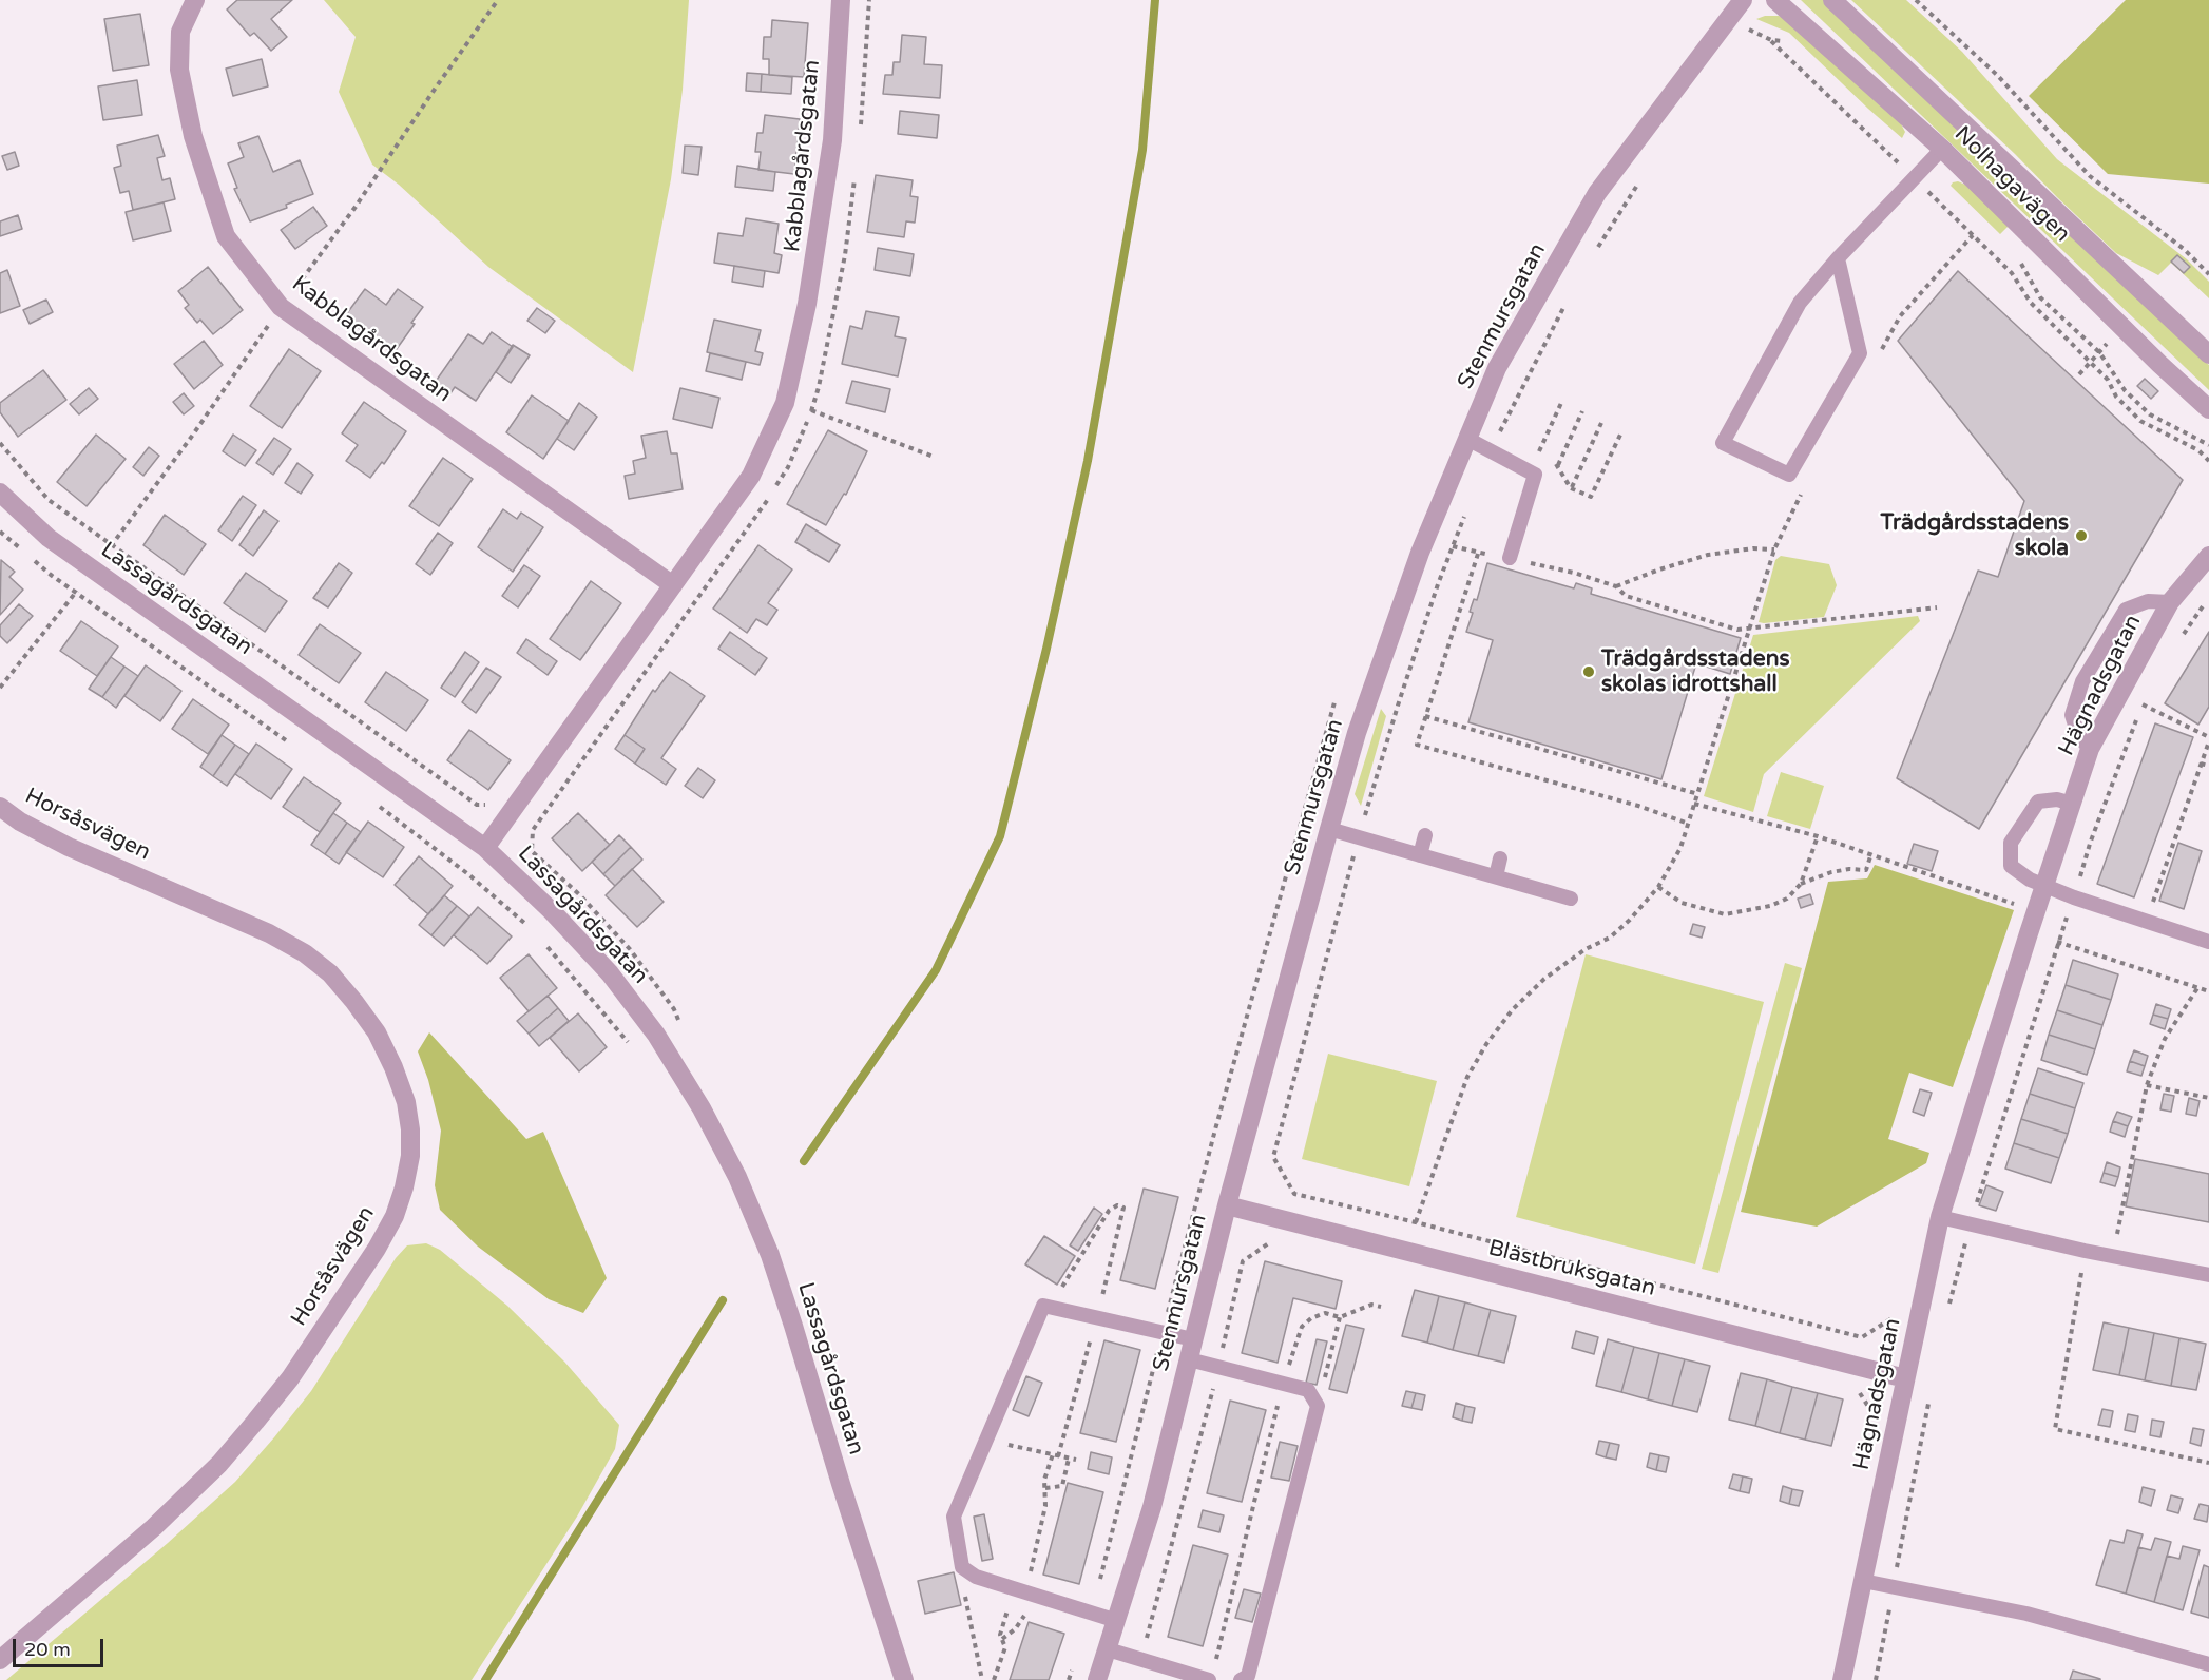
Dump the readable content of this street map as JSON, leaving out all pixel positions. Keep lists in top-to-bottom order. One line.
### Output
{"streets":{"street":["Kabblagårdsgatan","Nolhagavägen","Stenmursgatan","Lassagårdsgatan","Hägnadsgatan","Horsåsvägen","Blästbruksgatan"]},"crossings":[["Kabblagårdsgatan","Lassagårdsgatan"],["Stenmursgatan","Blästbruksgatan"],["Hägnadsgatan","Blästbruksgatan"]],"places":["Trädgårdsstadens skola","Trädgårdsstadens skolas idrottshall"],"scale_bar":"20 m"}
